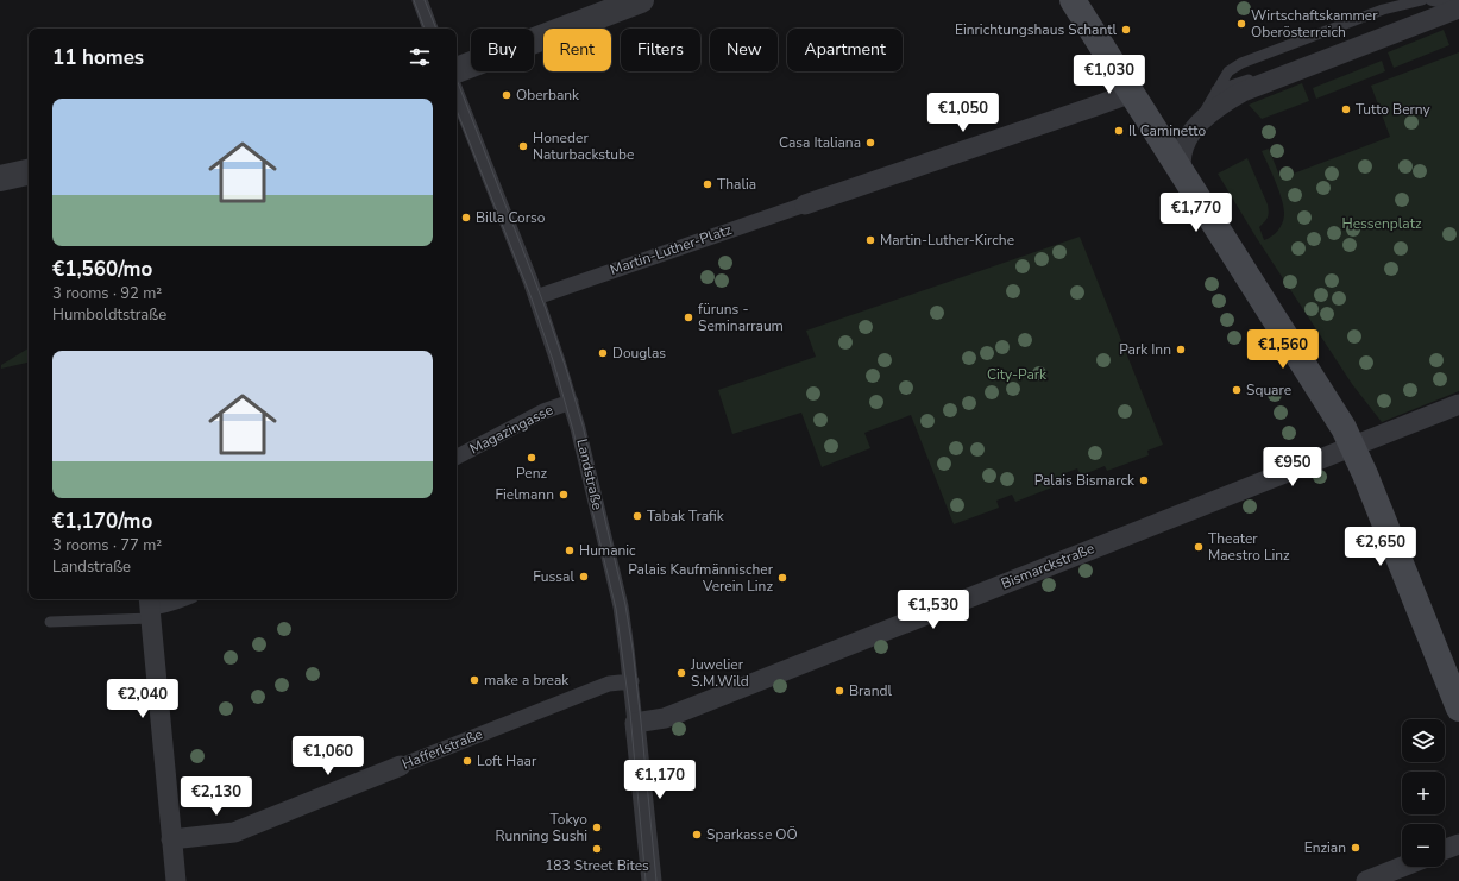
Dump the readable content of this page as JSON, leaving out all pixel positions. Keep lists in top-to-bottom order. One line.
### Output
{"streets":{"street":["Martin-Luther-Platz","Magazingasse","Landstraße","Bismarckstraße","Hafferlstraße"]},"crossings":[["Martin-Luther-Platz","Landstraße"],["Magazingasse","Landstraße"],["Landstraße","Bismarckstraße"],["Landstraße","Hafferlstraße"]],"parks":["Hessenplatz","City-Park"],"places":["Wirtschaftskammer Oberösterreich","Einrichtungshaus Schantl","Oberbank","Tutto Berny","Il Caminetto","Casa Italiana","Honeder Naturbackstube","Thalia","Billa Corso","Martin-Luther-Kirche","füruns - Seminarraum","Park Inn","Douglas","Square","Penz","Palais Bismarck","Fielmann","Tabak Trafik","Theater Maestro Linz","Humanic","Fussal","Palais Kaufmännischer Verein Linz","Juwelier S.M.Wild","make a break","Brandl","Loft Haar","Tokyo Running Sushi","Sparkasse OÖ","Enzian","183 Street Bites"],"page":{"chip":["Buy","Rent","Filters","New","Apartment"],"heading":"11 homes","price":["€1,030","€1,050","€1,770","€1,560","€950","€2,650","€1,530","€2,040","€1,060","€1,170","€2,130"],"list":[{"name":"€1,560/mo","note":"3 rooms · 92 m² · Humboldtstraße"},{"name":"€1,170/mo","note":"3 rooms · 77 m² · Landstraße"}],"map_buttons":["+","−"]}}
